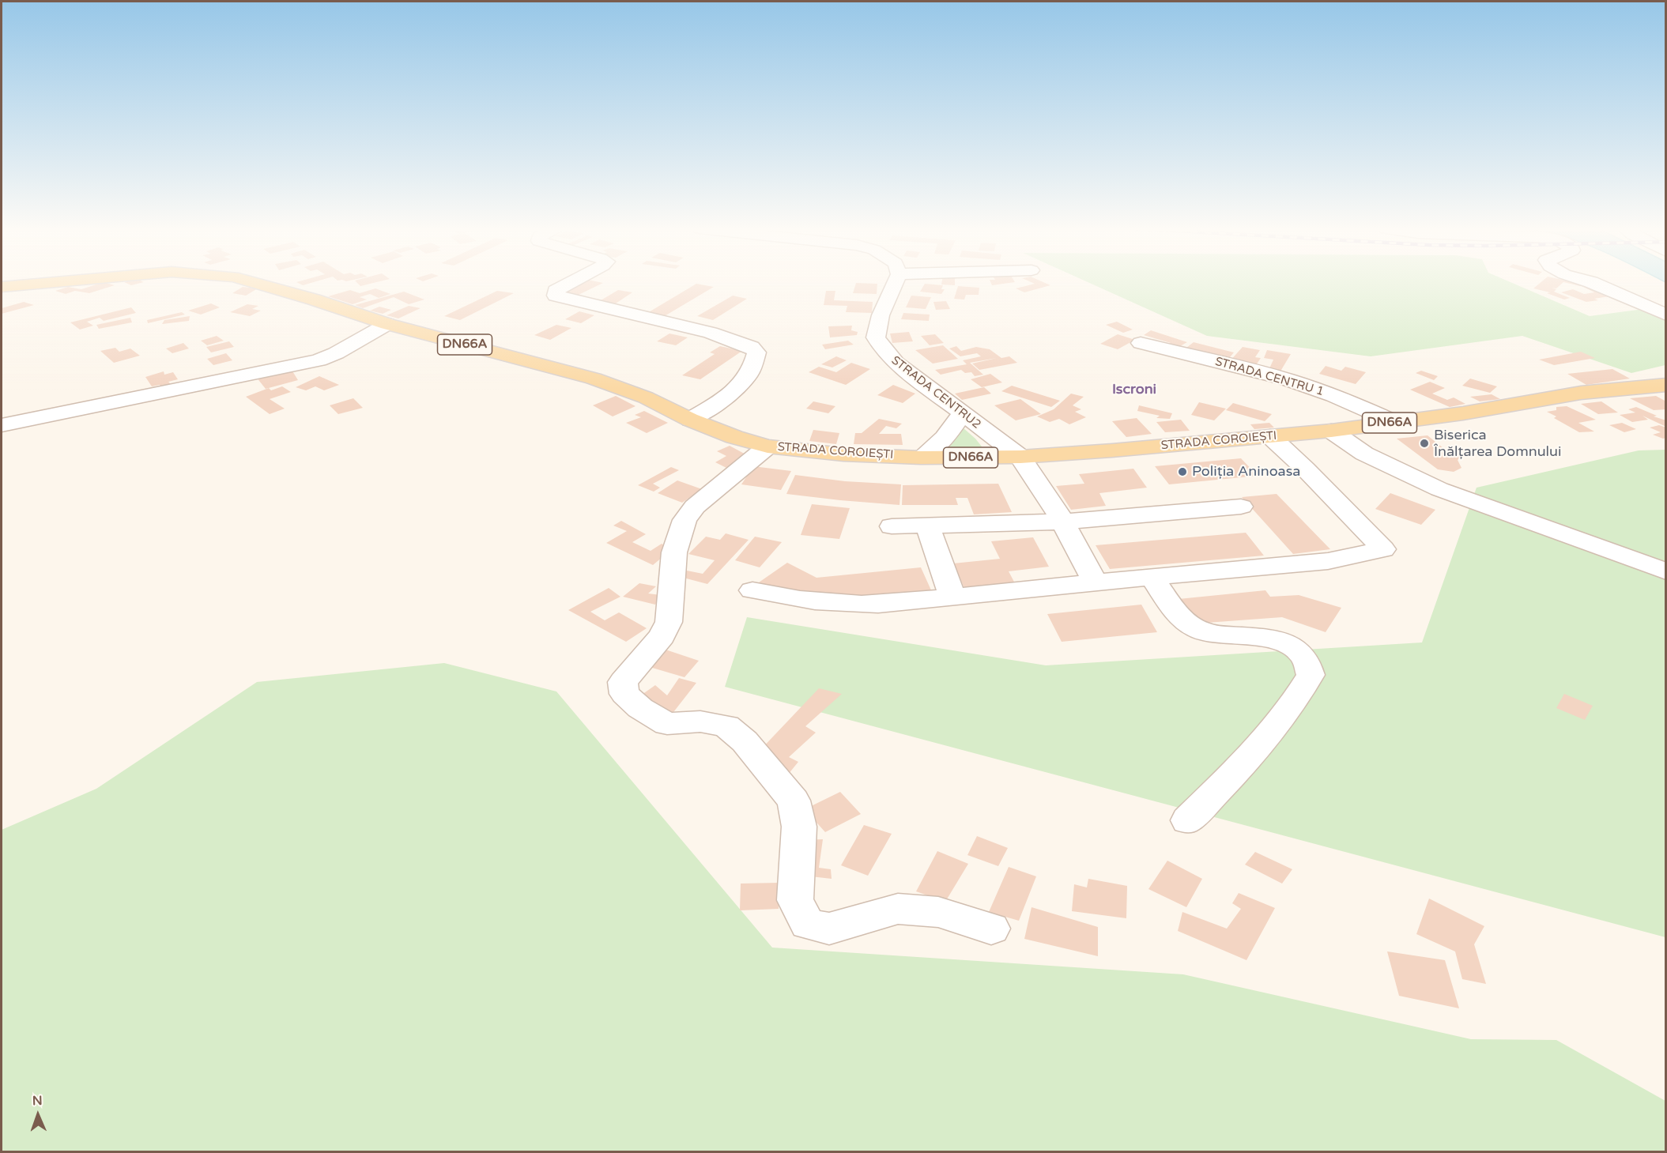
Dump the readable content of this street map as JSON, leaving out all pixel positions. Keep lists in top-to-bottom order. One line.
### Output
{"streets":{"main road":["DN66A","STRADA COROIEȘTI"],"street":["STRADA CENTRU 1","STRADA CENTRU2"]},"crossings":[["STRADA CENTRU 1","STRADA COROIEȘTI"],["STRADA CENTRU2","STRADA COROIEȘTI"]],"districts":["Iscroni"],"places":["Biserica Înălțarea Domnului","Poliția Aninoasa"],"north":"top"}
